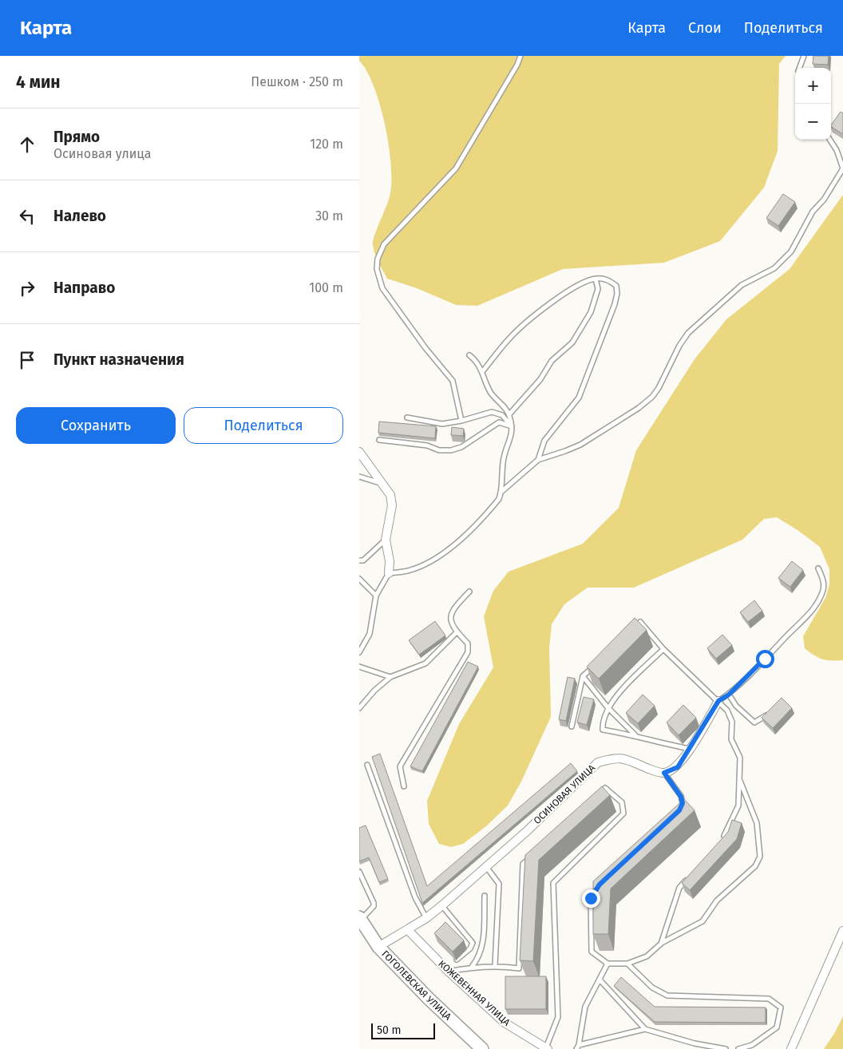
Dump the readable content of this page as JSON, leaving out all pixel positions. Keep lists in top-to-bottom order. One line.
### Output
{"streets":{"main road":["ГОГОЛЕВСКАЯ УЛИЦА"],"street":["ОСИНОВАЯ УЛИЦА","КОЖЕВЕННАЯ УЛИЦА"]},"crossings":[["ОСИНОВАЯ УЛИЦА","ГОГОЛЕВСКАЯ УЛИЦА"],["ОСИНОВАЯ УЛИЦА","КОЖЕВЕННАЯ УЛИЦА"]],"scale_bar":"50 m","page":{"header":"Карта","nav":["Карта","Слои","Поделиться"],"heading":["4 мин","Пешком · 250 m"],"map_buttons":["+","−"],"list":[["Прямо","Осиновая улица","120 m"],["Налево","30 m"],["Направо","100 m"],"Пункт назначения"],"buttons":["Сохранить","Поделиться"],"scale":"50 m"}}
